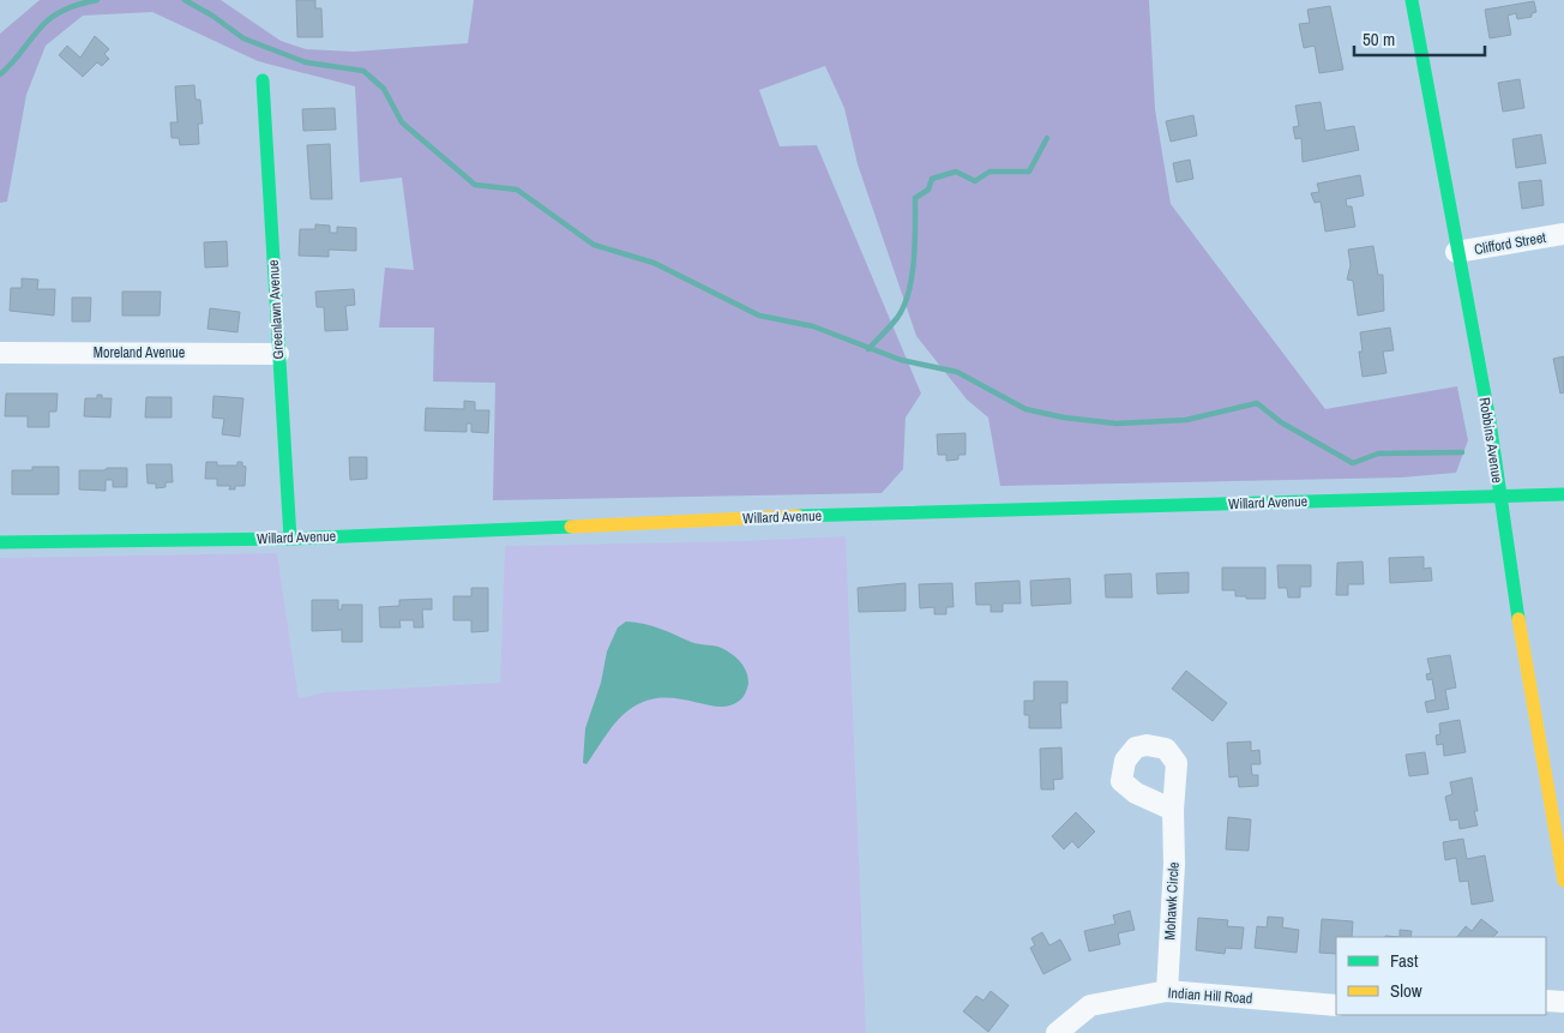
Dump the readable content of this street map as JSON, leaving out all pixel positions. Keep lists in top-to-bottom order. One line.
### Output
{"streets":{"main road":["Greenlawn Avenue","Robbins Avenue","Willard Avenue"],"street":["Clifford Street","Moreland Avenue","Mohawk Circle","Indian Hill Road"]},"crossings":[["Clifford Street","Robbins Avenue"],["Greenlawn Avenue","Moreland Avenue"],["Greenlawn Avenue","Willard Avenue"],["Robbins Avenue","Willard Avenue"],["Mohawk Circle","Indian Hill Road"]],"legend":["Fast","Slow"],"scale_bar":"50 m"}
